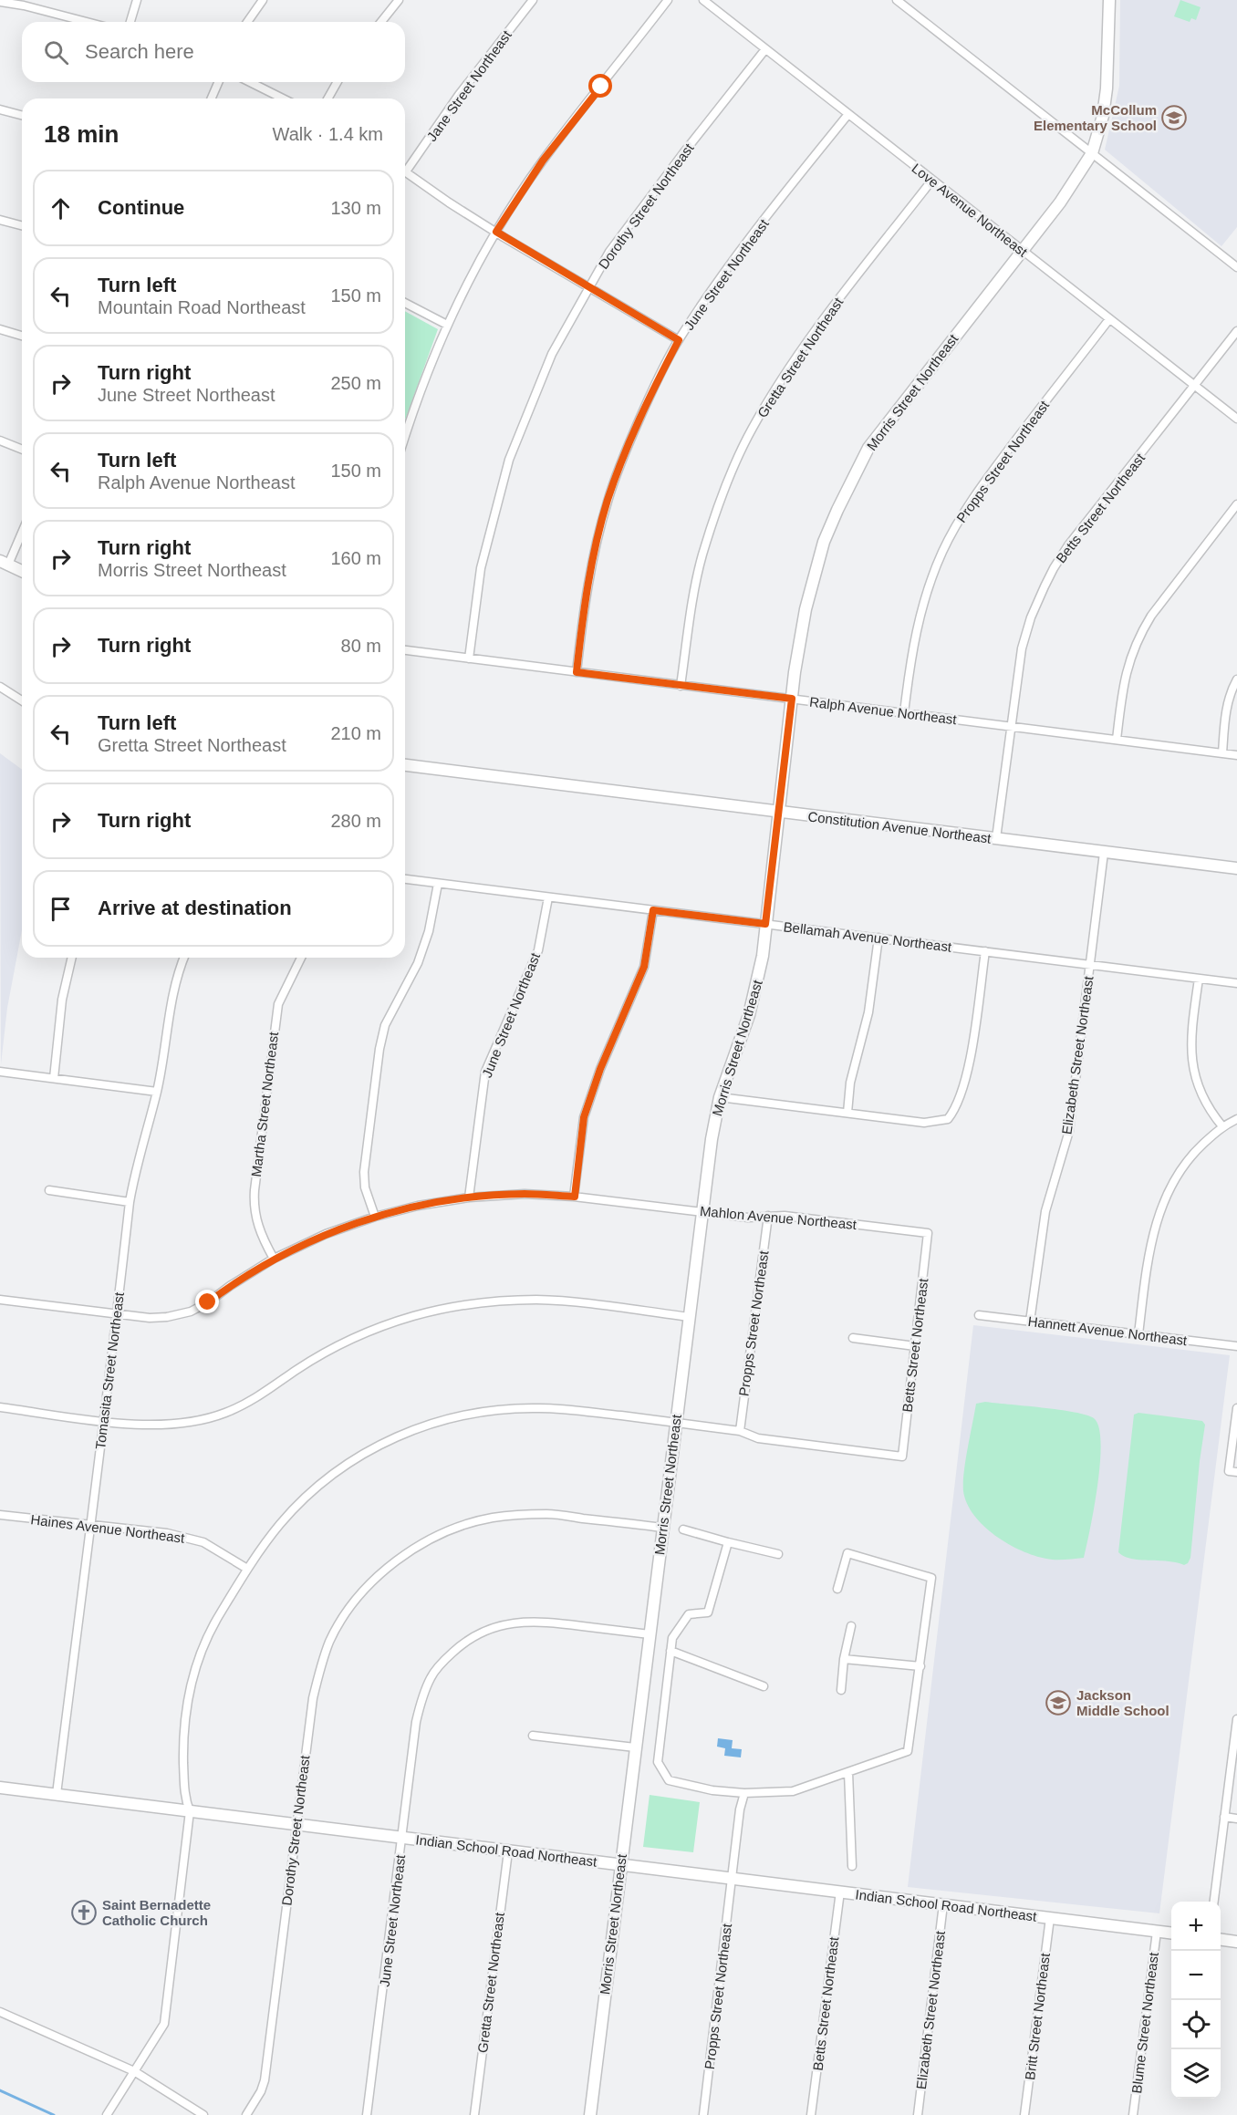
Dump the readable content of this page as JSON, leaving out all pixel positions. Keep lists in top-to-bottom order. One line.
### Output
{"streets":{"street":["Jane Street Northeast","Dorothy Street Northeast","Love Avenue Northeast","June Street Northeast","Gretta Street Northeast","Morris Street Northeast","Propps Street Northeast","Betts Street Northeast","Ralph Avenue Northeast","Constitution Avenue Northeast","Bellamah Avenue Northeast","Elizabeth Street Northeast","Martha Street Northeast","Mahlon Avenue Northeast","Hannett Avenue Northeast","Tomasita Street Northeast","Haines Avenue Northeast","Indian School Road Northeast","Britt Street Northeast","Blume Street Northeast"]},"crossings":[["Dorothy Street Northeast","Love Avenue Northeast"],["Dorothy Street Northeast","Morris Street Northeast"],["Dorothy Street Northeast","Ralph Avenue Northeast"],["Dorothy Street Northeast","Indian School Road Northeast"],["Love Avenue Northeast","June Street Northeast"],["Love Avenue Northeast","Gretta Street Northeast"],["Love Avenue Northeast","Morris Street Northeast"],["Love Avenue Northeast","Propps Street Northeast"],["Love Avenue Northeast","Betts Street Northeast"],["June Street Northeast","Morris Street Northeast"],["June Street Northeast","Ralph Avenue Northeast"],["June Street Northeast","Bellamah Avenue Northeast"],["June Street Northeast","Mahlon Avenue Northeast"],["June Street Northeast","Indian School Road Northeast"],["Gretta Street Northeast","Ralph Avenue Northeast"],["Gretta Street Northeast","Indian School Road Northeast"],["Morris Street Northeast","Ralph Avenue Northeast"],["Morris Street Northeast","Constitution Avenue Northeast"],["Morris Street Northeast","Bellamah Avenue Northeast"],["Morris Street Northeast","Mahlon Avenue Northeast"],["Morris Street Northeast","Indian School Road Northeast"],["Propps Street Northeast","Betts Street Northeast"],["Propps Street Northeast","Ralph Avenue Northeast"],["Propps Street Northeast","Mahlon Avenue Northeast"],["Propps Street Northeast","Indian School Road Northeast"],["Betts Street Northeast","Ralph Avenue Northeast"],["Betts Street Northeast","Constitution Avenue Northeast"],["Betts Street Northeast","Mahlon Avenue Northeast"],["Betts Street Northeast","Indian School Road Northeast"],["Constitution Avenue Northeast","Elizabeth Street Northeast"],["Bellamah Avenue Northeast","Elizabeth Street Northeast"],["Elizabeth Street Northeast","Hannett Avenue Northeast"],["Elizabeth Street Northeast","Indian School Road Northeast"],["Martha Street Northeast","Mahlon Avenue Northeast"],["Mahlon Avenue Northeast","Tomasita Street Northeast"],["Tomasita Street Northeast","Haines Avenue Northeast"],["Tomasita Street Northeast","Indian School Road Northeast"],["Indian School Road Northeast","Britt Street Northeast"],["Indian School Road Northeast","Blume Street Northeast"]],"places":{"school or university":["McCollum Elementary School","Jackson Middle School"],"church":["Saint Bernadette Catholic Church"]},"page":{"search":"Search here","heading":["18 min","Walk · 1.4 km"],"list":[["Continue","130 m"],["Turn left","Mountain Road Northeast","150 m"],["Turn right","June Street Northeast","250 m"],["Turn left","Ralph Avenue Northeast","150 m"],["Turn right","Morris Street Northeast","160 m"],["Turn right","80 m"],["Turn left","Gretta Street Northeast","210 m"],["Turn right","280 m"],"Arrive at destination"],"map_buttons":["+","−"]}}
